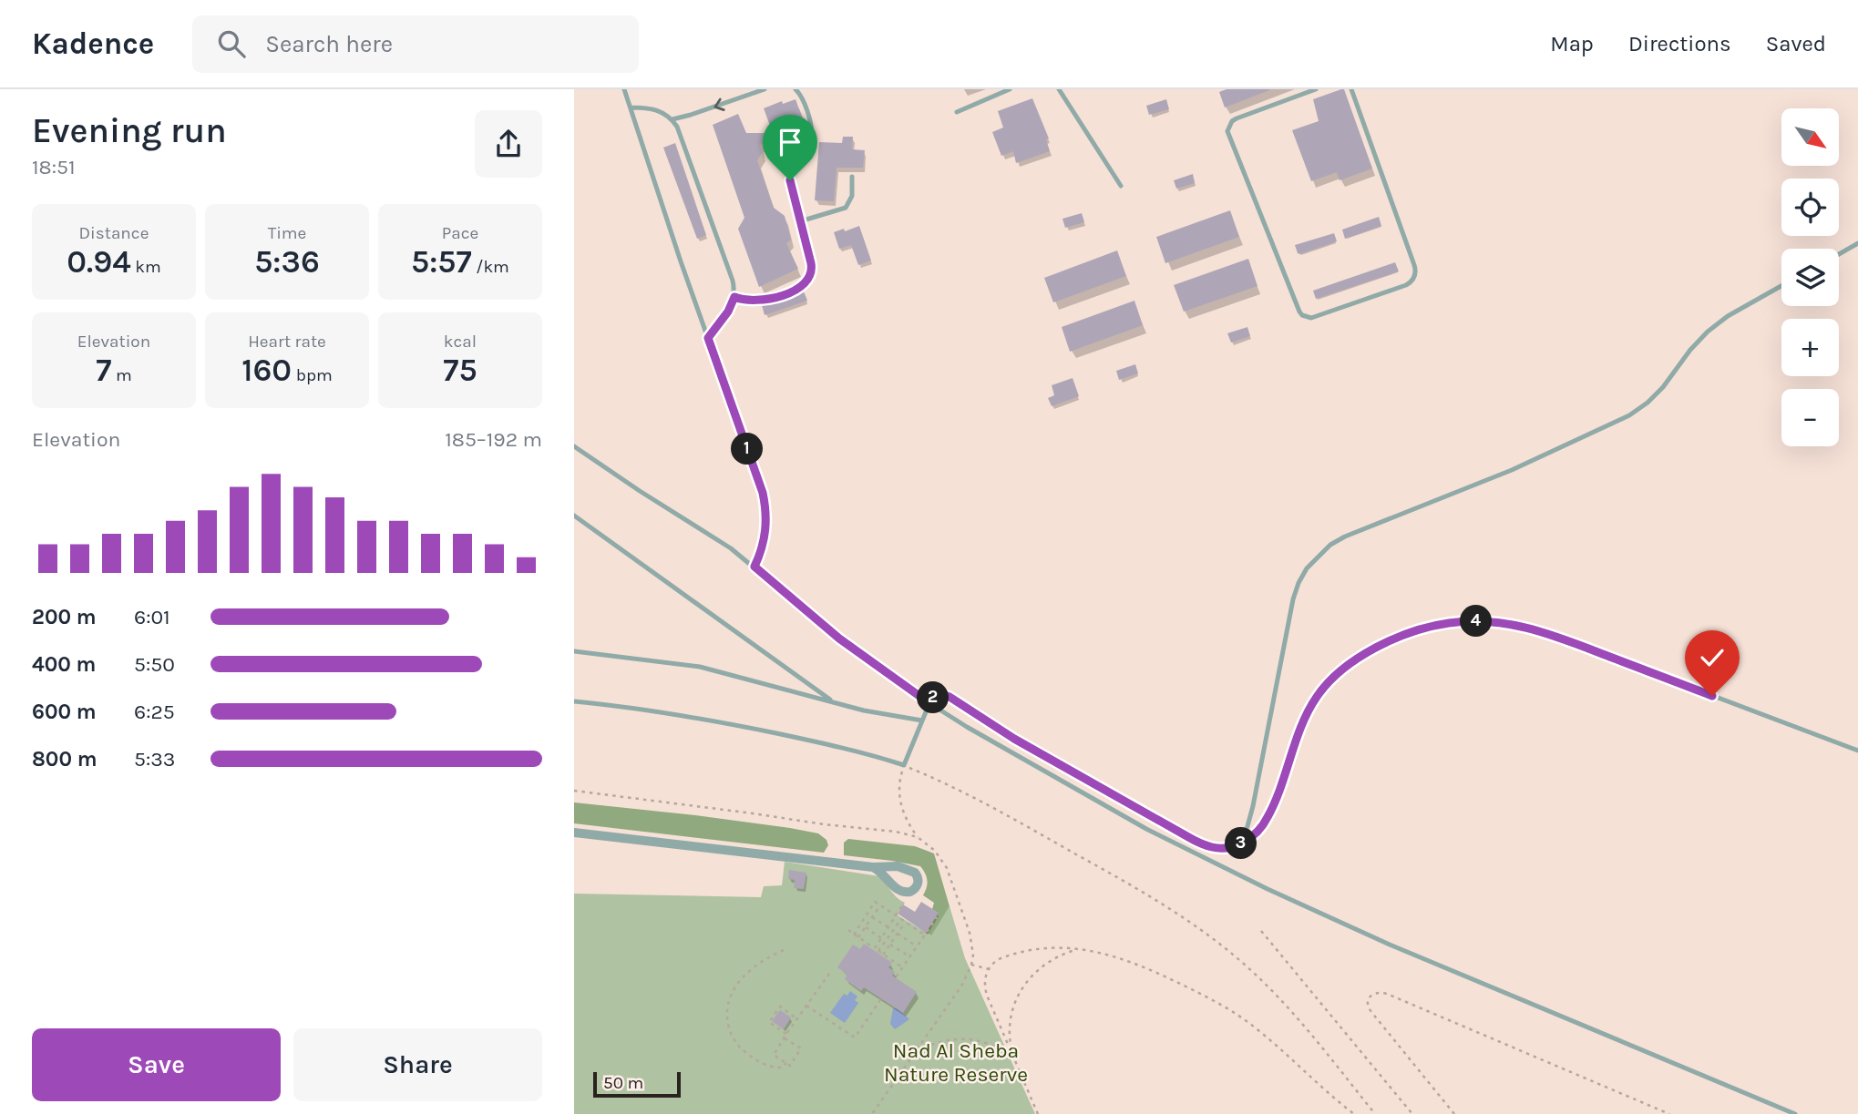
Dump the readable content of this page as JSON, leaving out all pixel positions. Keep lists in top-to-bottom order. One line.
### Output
{"parks":["Nad Al Sheba Nature Reserve"],"scale_bar":"50 m","north":"bottom right","page":{"header":"Kadence","search":"Search here","nav":["Map","Directions","Saved"],"heading":["Evening run","18:51"],"map_buttons":["+","−"],"stats":[["Distance","0.94 km"],["Time","5:36"],["Pace","5:57 /km"],["Elevation","7 m"],["Heart rate","160 bpm"],["kcal","75"]],"chart":["Elevation","185–192 m"],"pins":["1","4","2","3"],"list":[{"name":"200 m","note":"6:01"},{"name":"400 m","note":"5:50"},{"name":"600 m","note":"6:25"},{"name":"800 m","note":"5:33"}],"buttons":["Save","Share"],"scale":"50 m"}}
